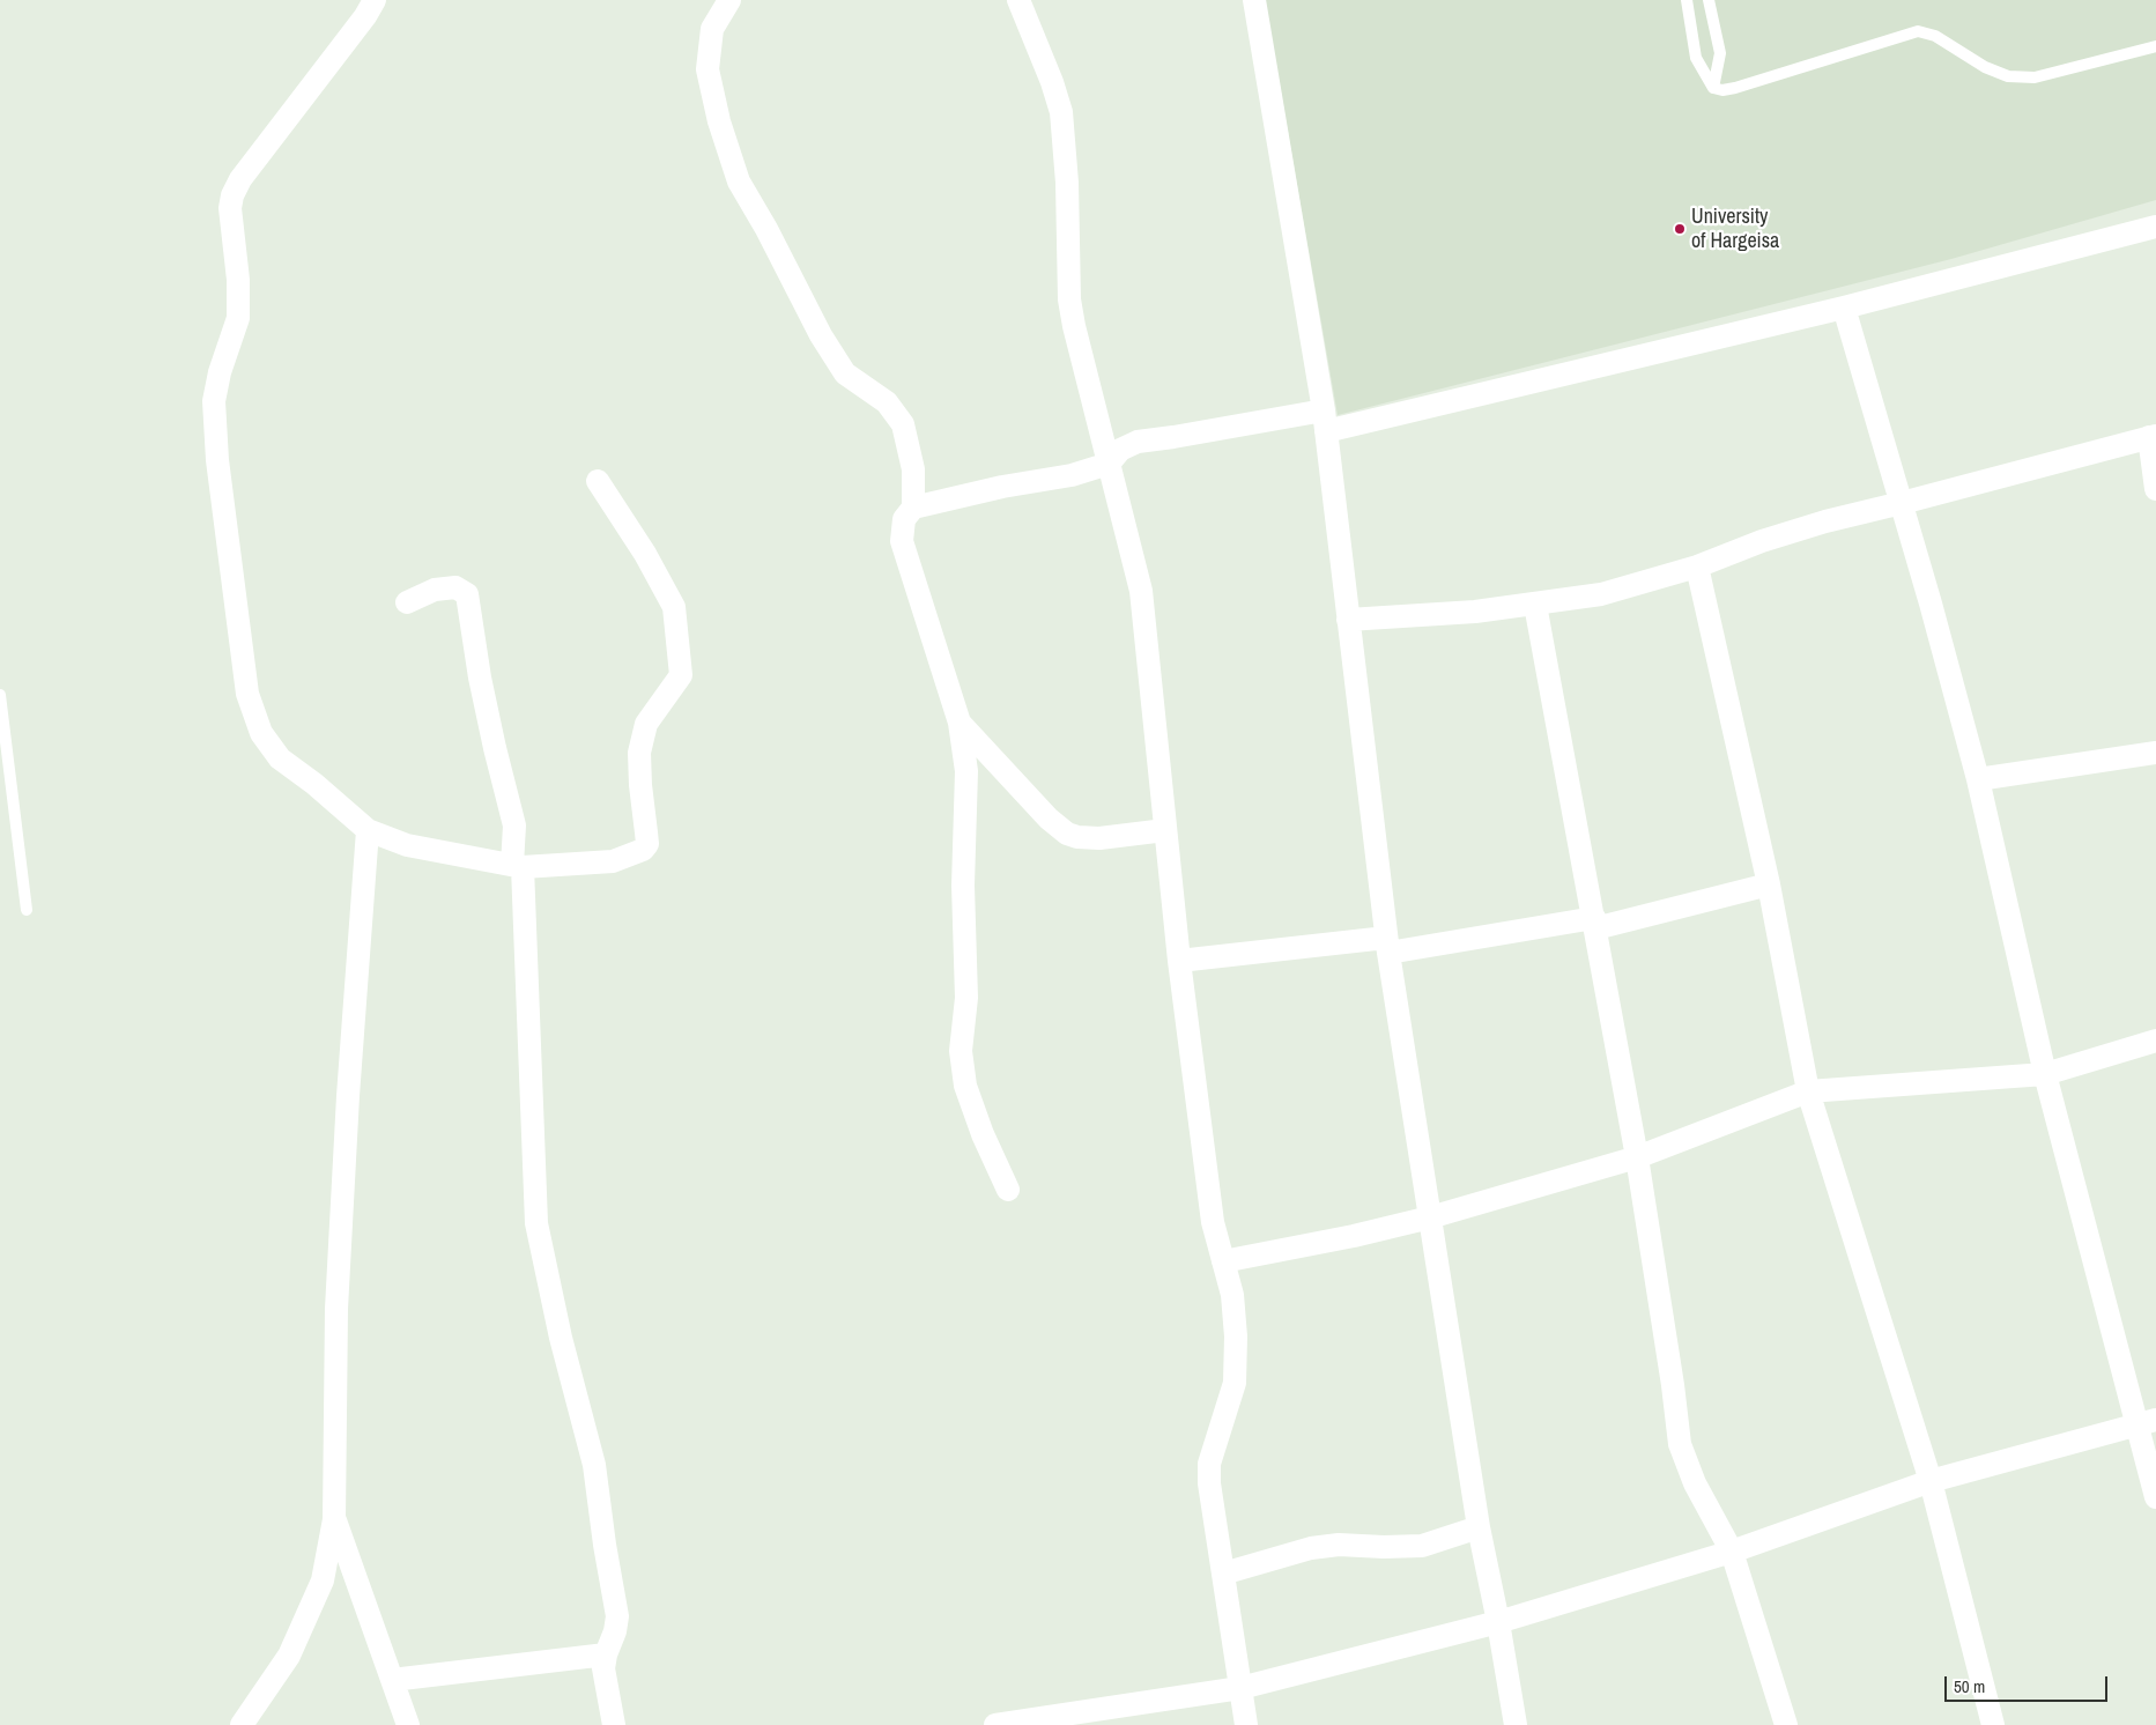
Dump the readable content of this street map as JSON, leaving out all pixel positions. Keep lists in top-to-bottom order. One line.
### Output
{"places":["University of Hargeisa"],"scale_bar":"50 m"}
